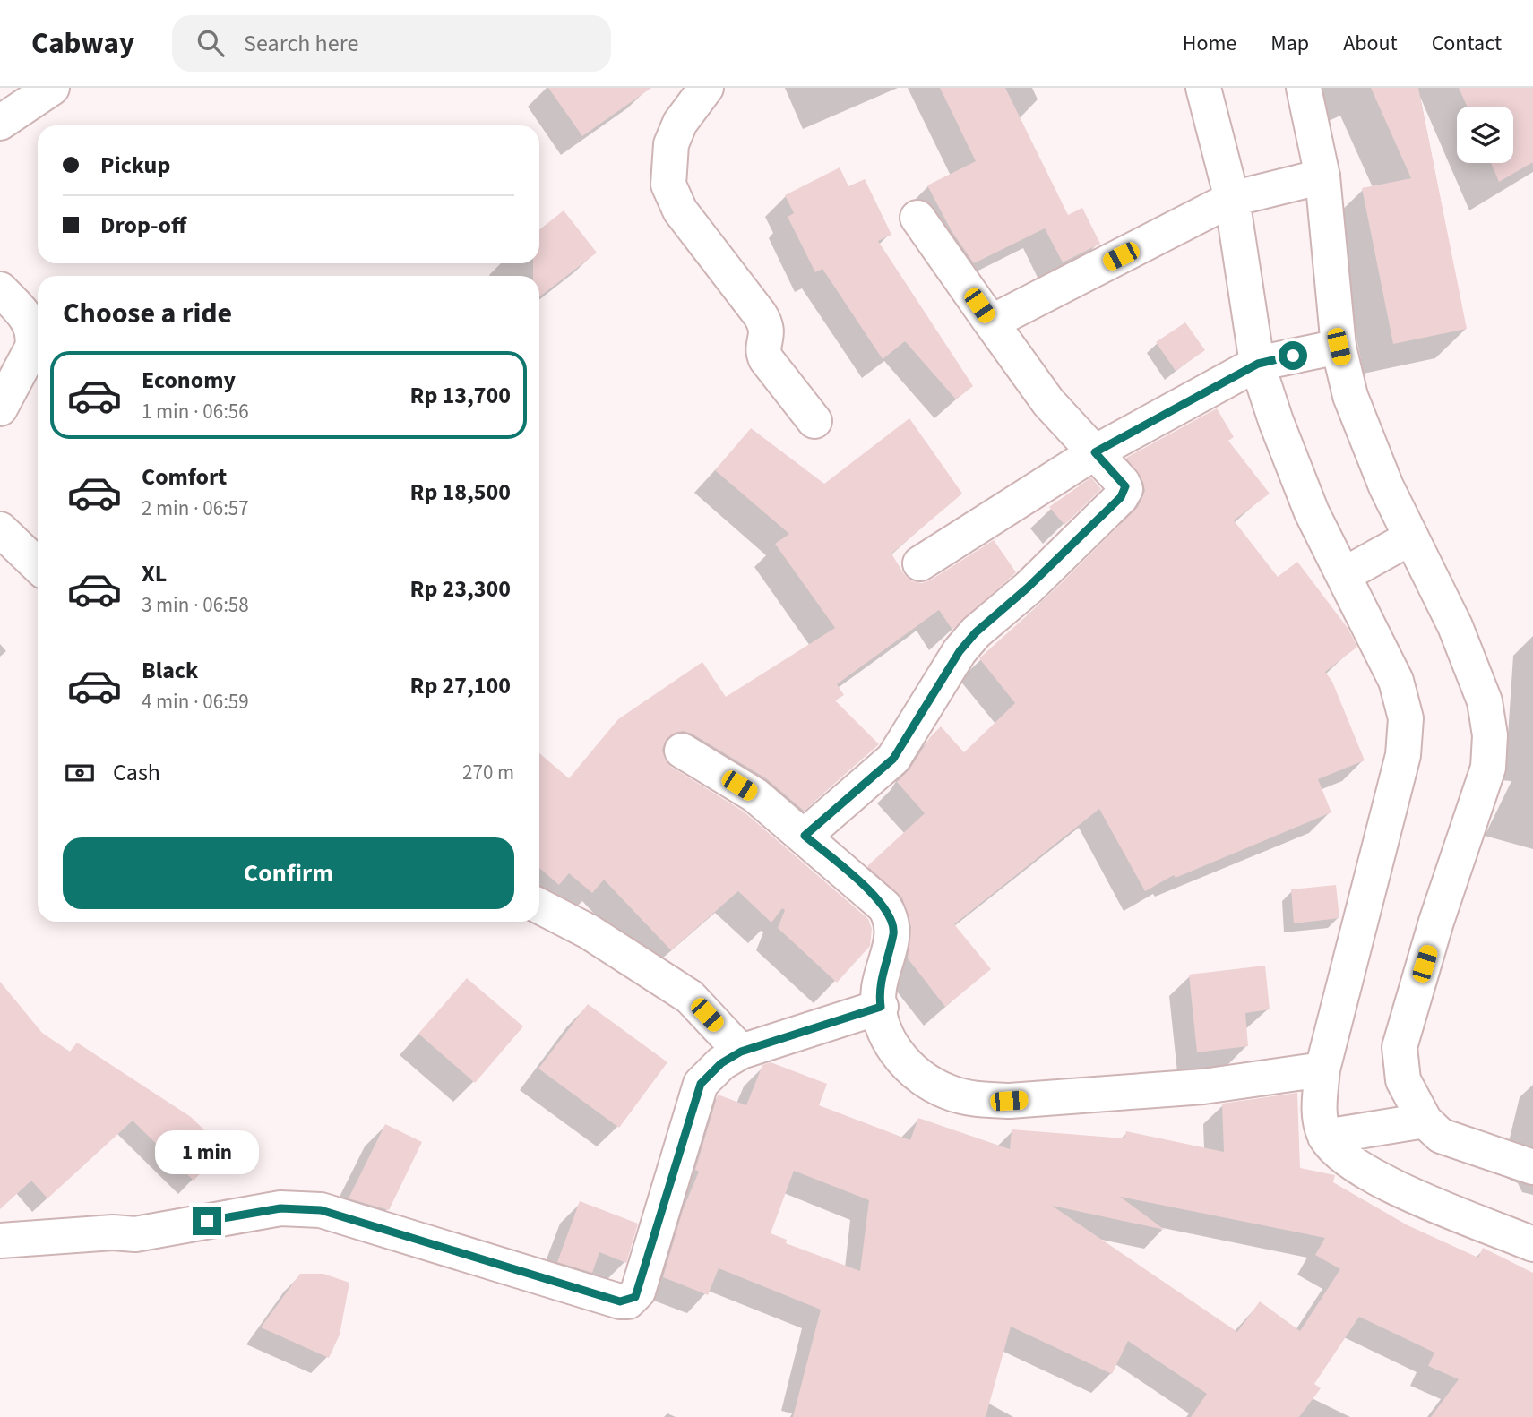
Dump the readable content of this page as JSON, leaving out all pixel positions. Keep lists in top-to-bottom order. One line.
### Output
{"page":{"header":"Cabway","search":"Search here","nav":["Home","Map","About","Contact"],"banner":["Pickup","Drop-off"],"heading":"Choose a ride","list":[{"name":"Economy","note":"1 min · 06:56","value":"Rp 13,700"},{"name":"Comfort","note":"2 min · 06:57","value":"Rp 18,500"},{"name":"XL","note":"3 min · 06:58","value":"Rp 23,300"},{"name":"Black","note":"4 min · 06:59","value":"Rp 27,100"}],"pay":["Cash","270 m"],"buttons":"Confirm","bubble":"1 min"}}
